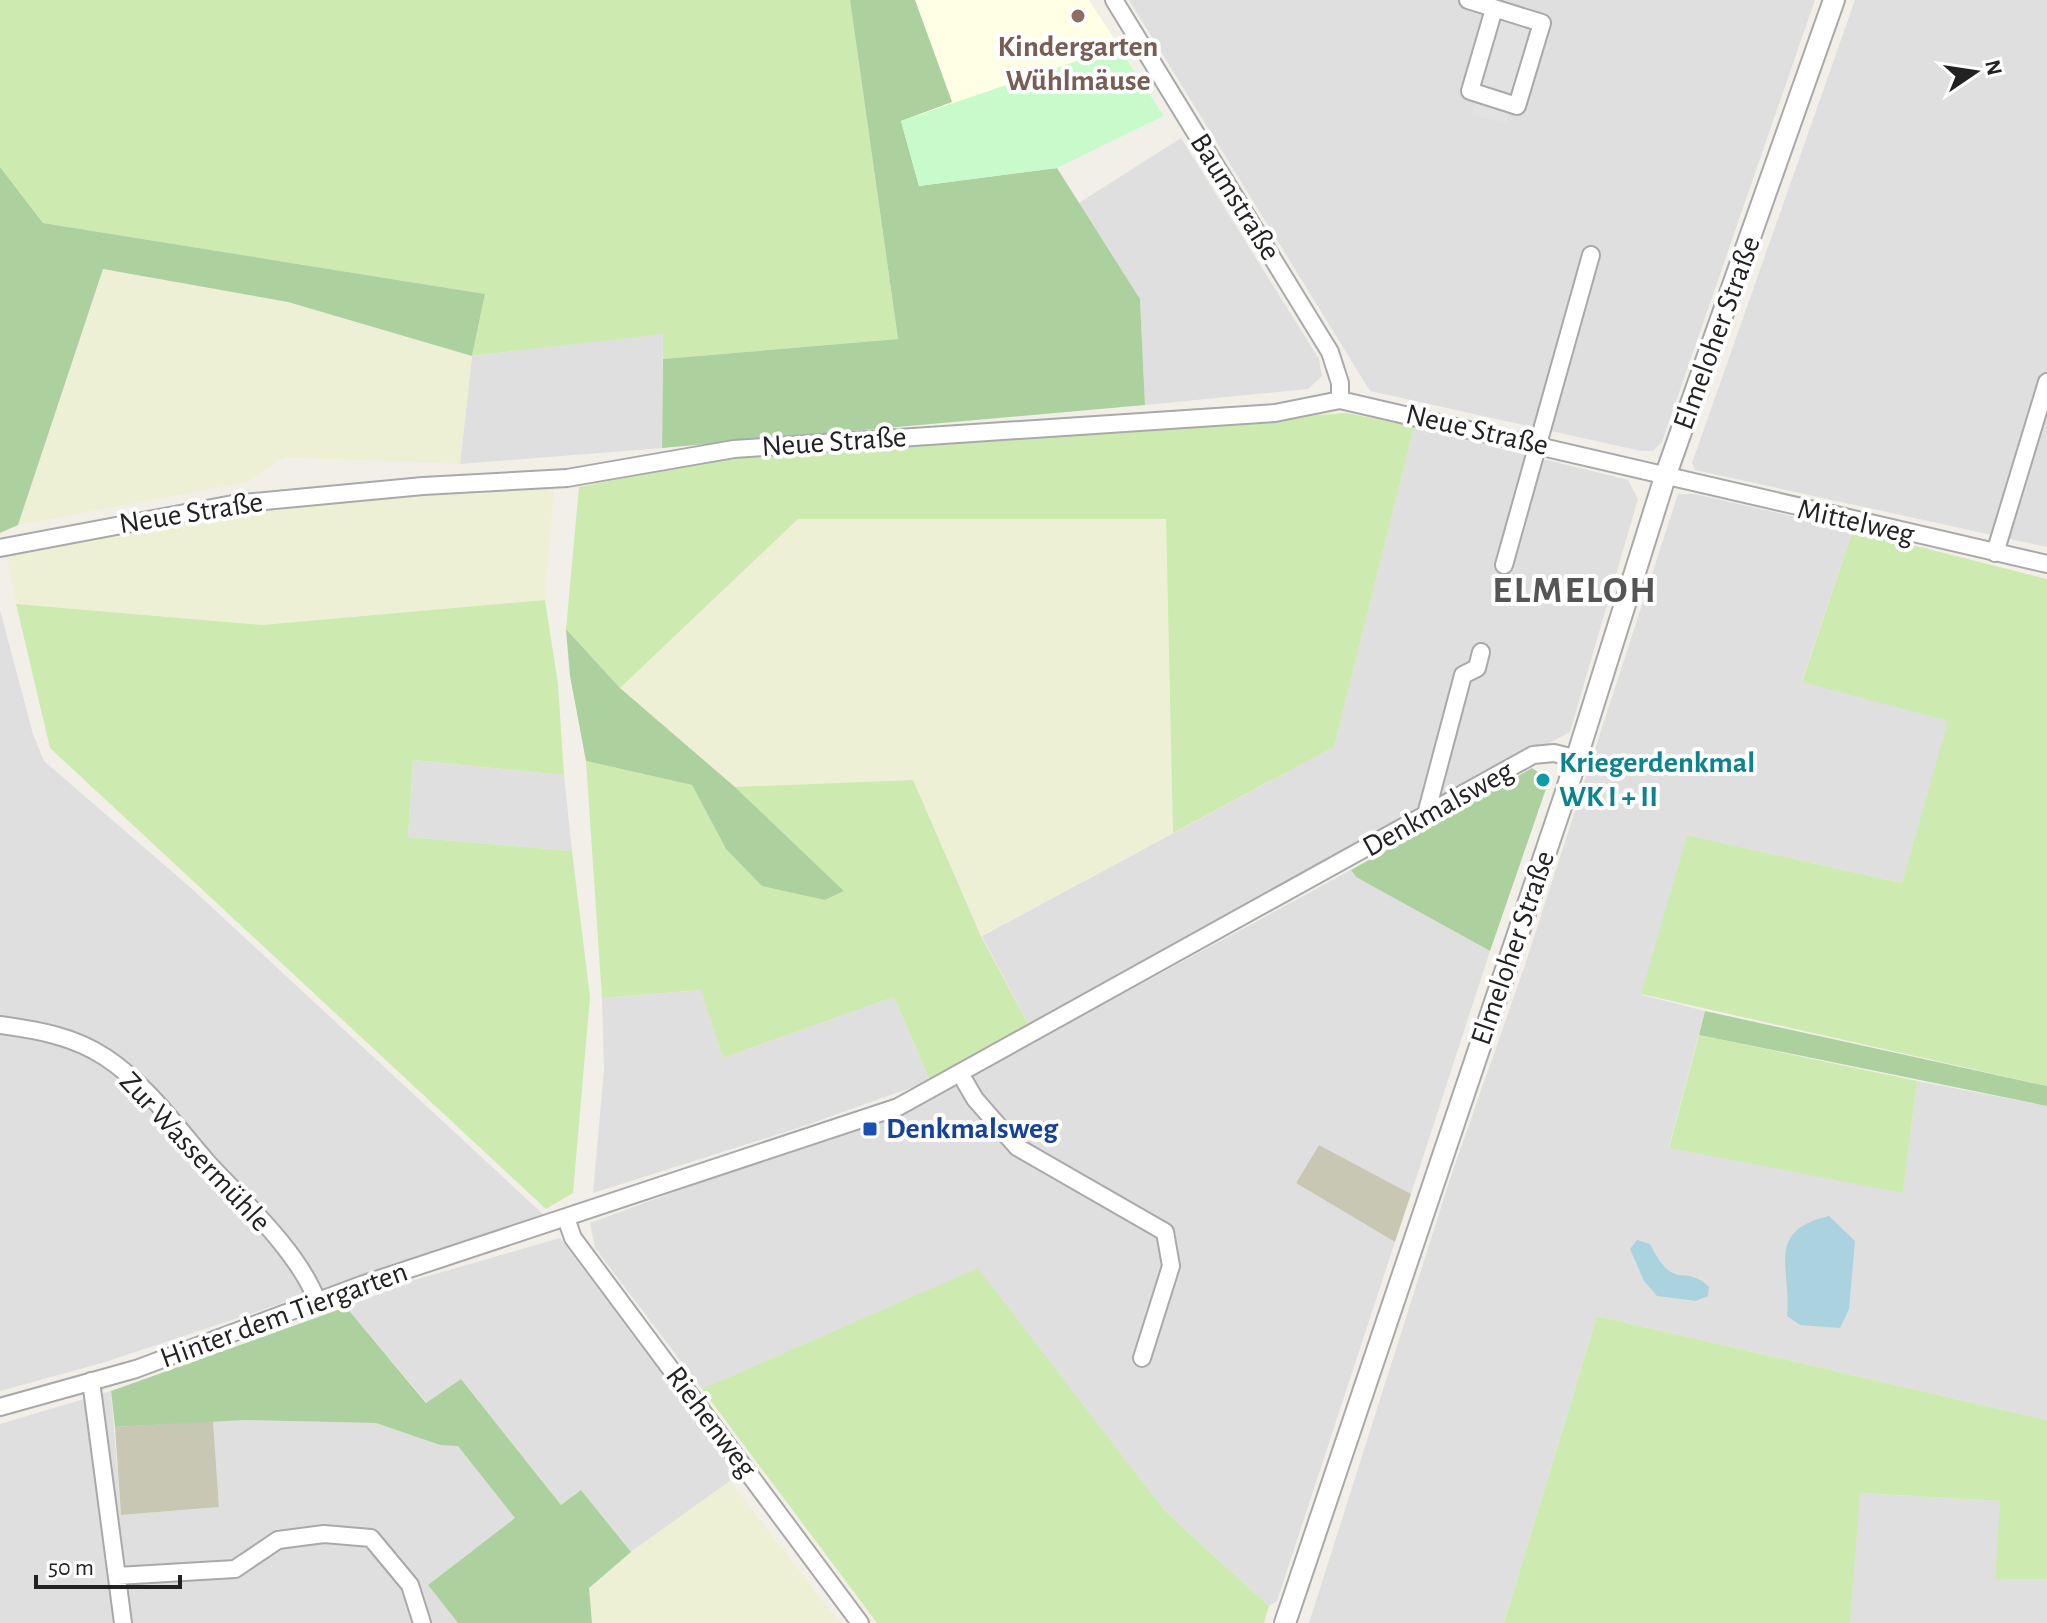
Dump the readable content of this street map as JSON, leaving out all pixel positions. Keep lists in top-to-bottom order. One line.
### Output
{"streets":{"street":["Baumstraße","Elmeloher Straße","Neue Straße","Mittelweg","Denkmalsweg","Zur Wassermühle","Hinter dem Tiergarten","Riehenweg"]},"crossings":[["Baumstraße","Neue Straße"],["Elmeloher Straße","Neue Straße"],["Elmeloher Straße","Mittelweg"],["Elmeloher Straße","Denkmalsweg"],["Neue Straße","Mittelweg"],["Denkmalsweg","Hinter dem Tiergarten"],["Denkmalsweg","Riehenweg"],["Zur Wassermühle","Hinter dem Tiergarten"],["Hinter dem Tiergarten","Riehenweg"]],"districts":["ELMELOH"],"places":{"other":["Kindergarten Wühlmäuse","Kriegerdenkmal WK I + II"],"transit":["Denkmalsweg"]},"scale_bar":"50 m","north":"right"}
